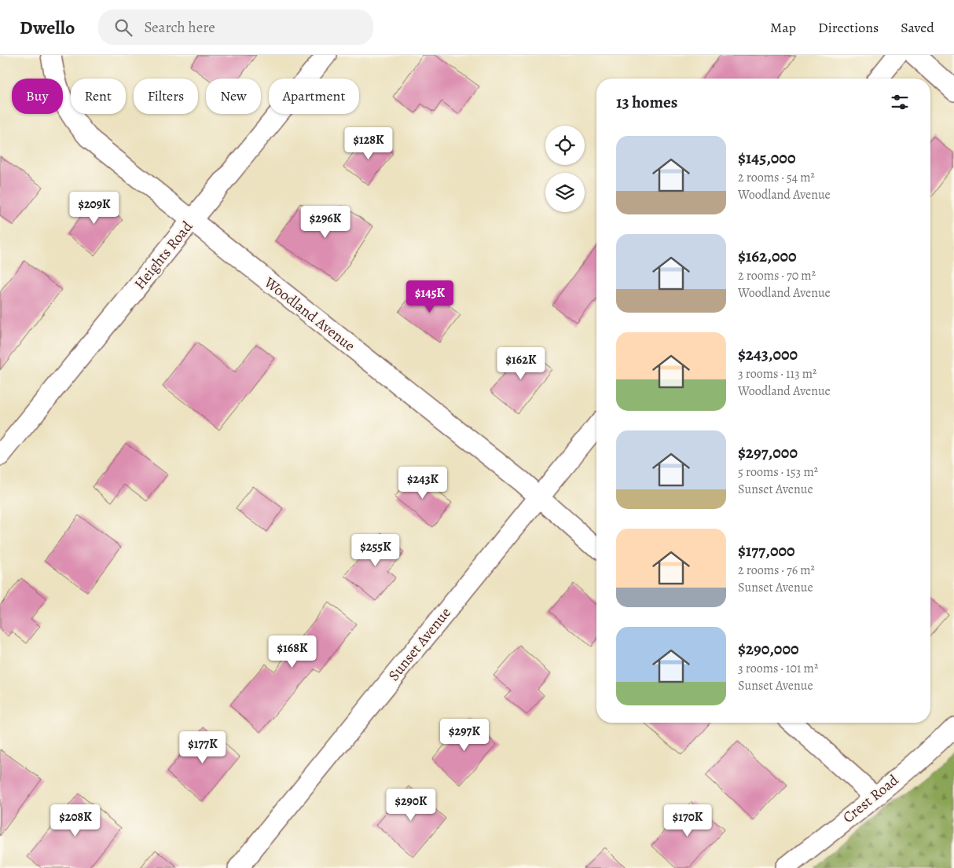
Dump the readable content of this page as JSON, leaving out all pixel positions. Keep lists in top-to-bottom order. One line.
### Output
{"streets":{"street":["Heights Road","Woodland Avenue","Sunset Avenue","Crest Road"]},"crossings":[["Heights Road","Woodland Avenue"],["Woodland Avenue","Sunset Avenue"]],"page":{"header":"Dwello","search":"Search here","nav":["Map","Directions","Saved"],"chip":["Buy","Rent","Filters","New","Apartment"],"heading":"13 homes","list":[{"name":"$145,000","note":"2 rooms · 54 m² · Woodland Avenue"},{"name":"$162,000","note":"2 rooms · 70 m² · Woodland Avenue"},{"name":"$243,000","note":"3 rooms · 113 m² · Woodland Avenue"},{"name":"$297,000","note":"5 rooms · 153 m² · Sunset Avenue"},{"name":"$177,000","note":"2 rooms · 76 m² · Sunset Avenue"},{"name":"$290,000","note":"3 rooms · 101 m² · Sunset Avenue"}],"price":["$128K","$209K","$296K","$145K","$162K","$243K","$255K","$168K","$297K","$177K","$290K","$208K","$170K"]}}
